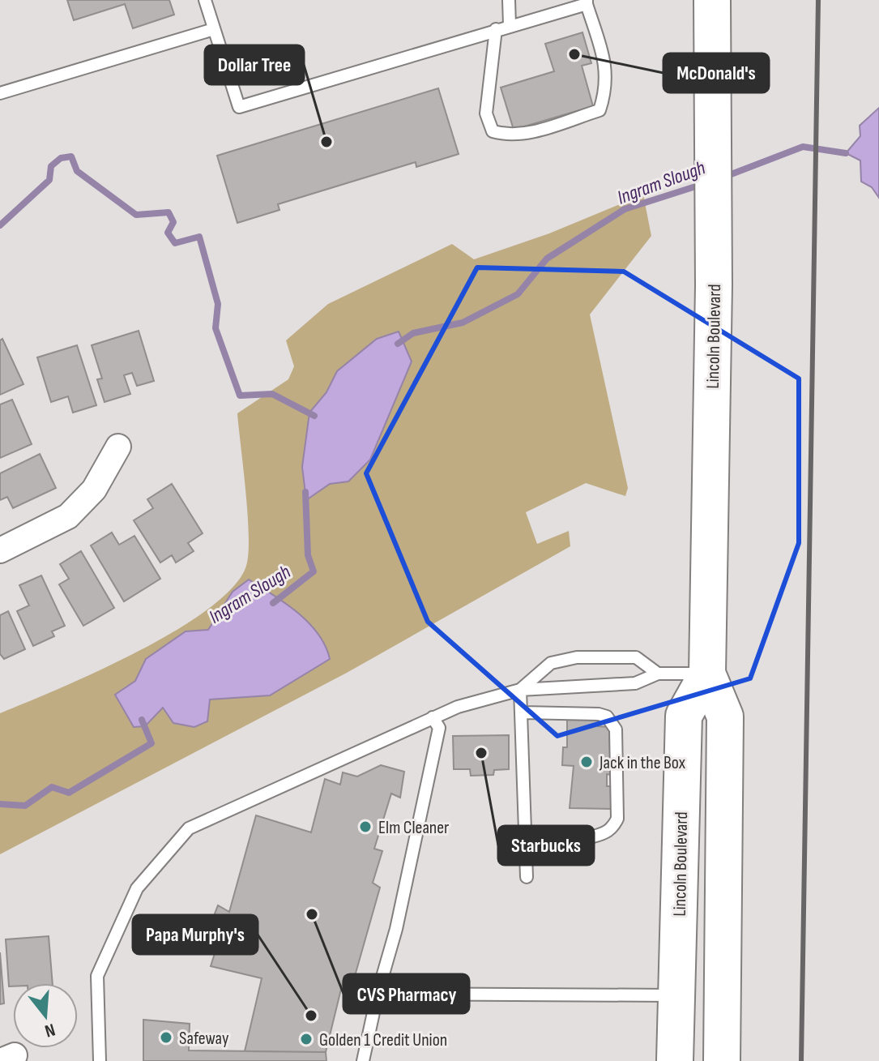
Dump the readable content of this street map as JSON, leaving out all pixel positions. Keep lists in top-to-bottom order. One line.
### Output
{"streets":{"main road":["Lincoln Boulevard"]},"water":["Ingram Slough"],"places":["McDonald's","Dollar Tree","Starbucks","Jack in the Box","Elm Cleaner","CVS Pharmacy","Papa Murphy's","Safeway","Golden 1 Credit Union"],"north":"bottom"}
